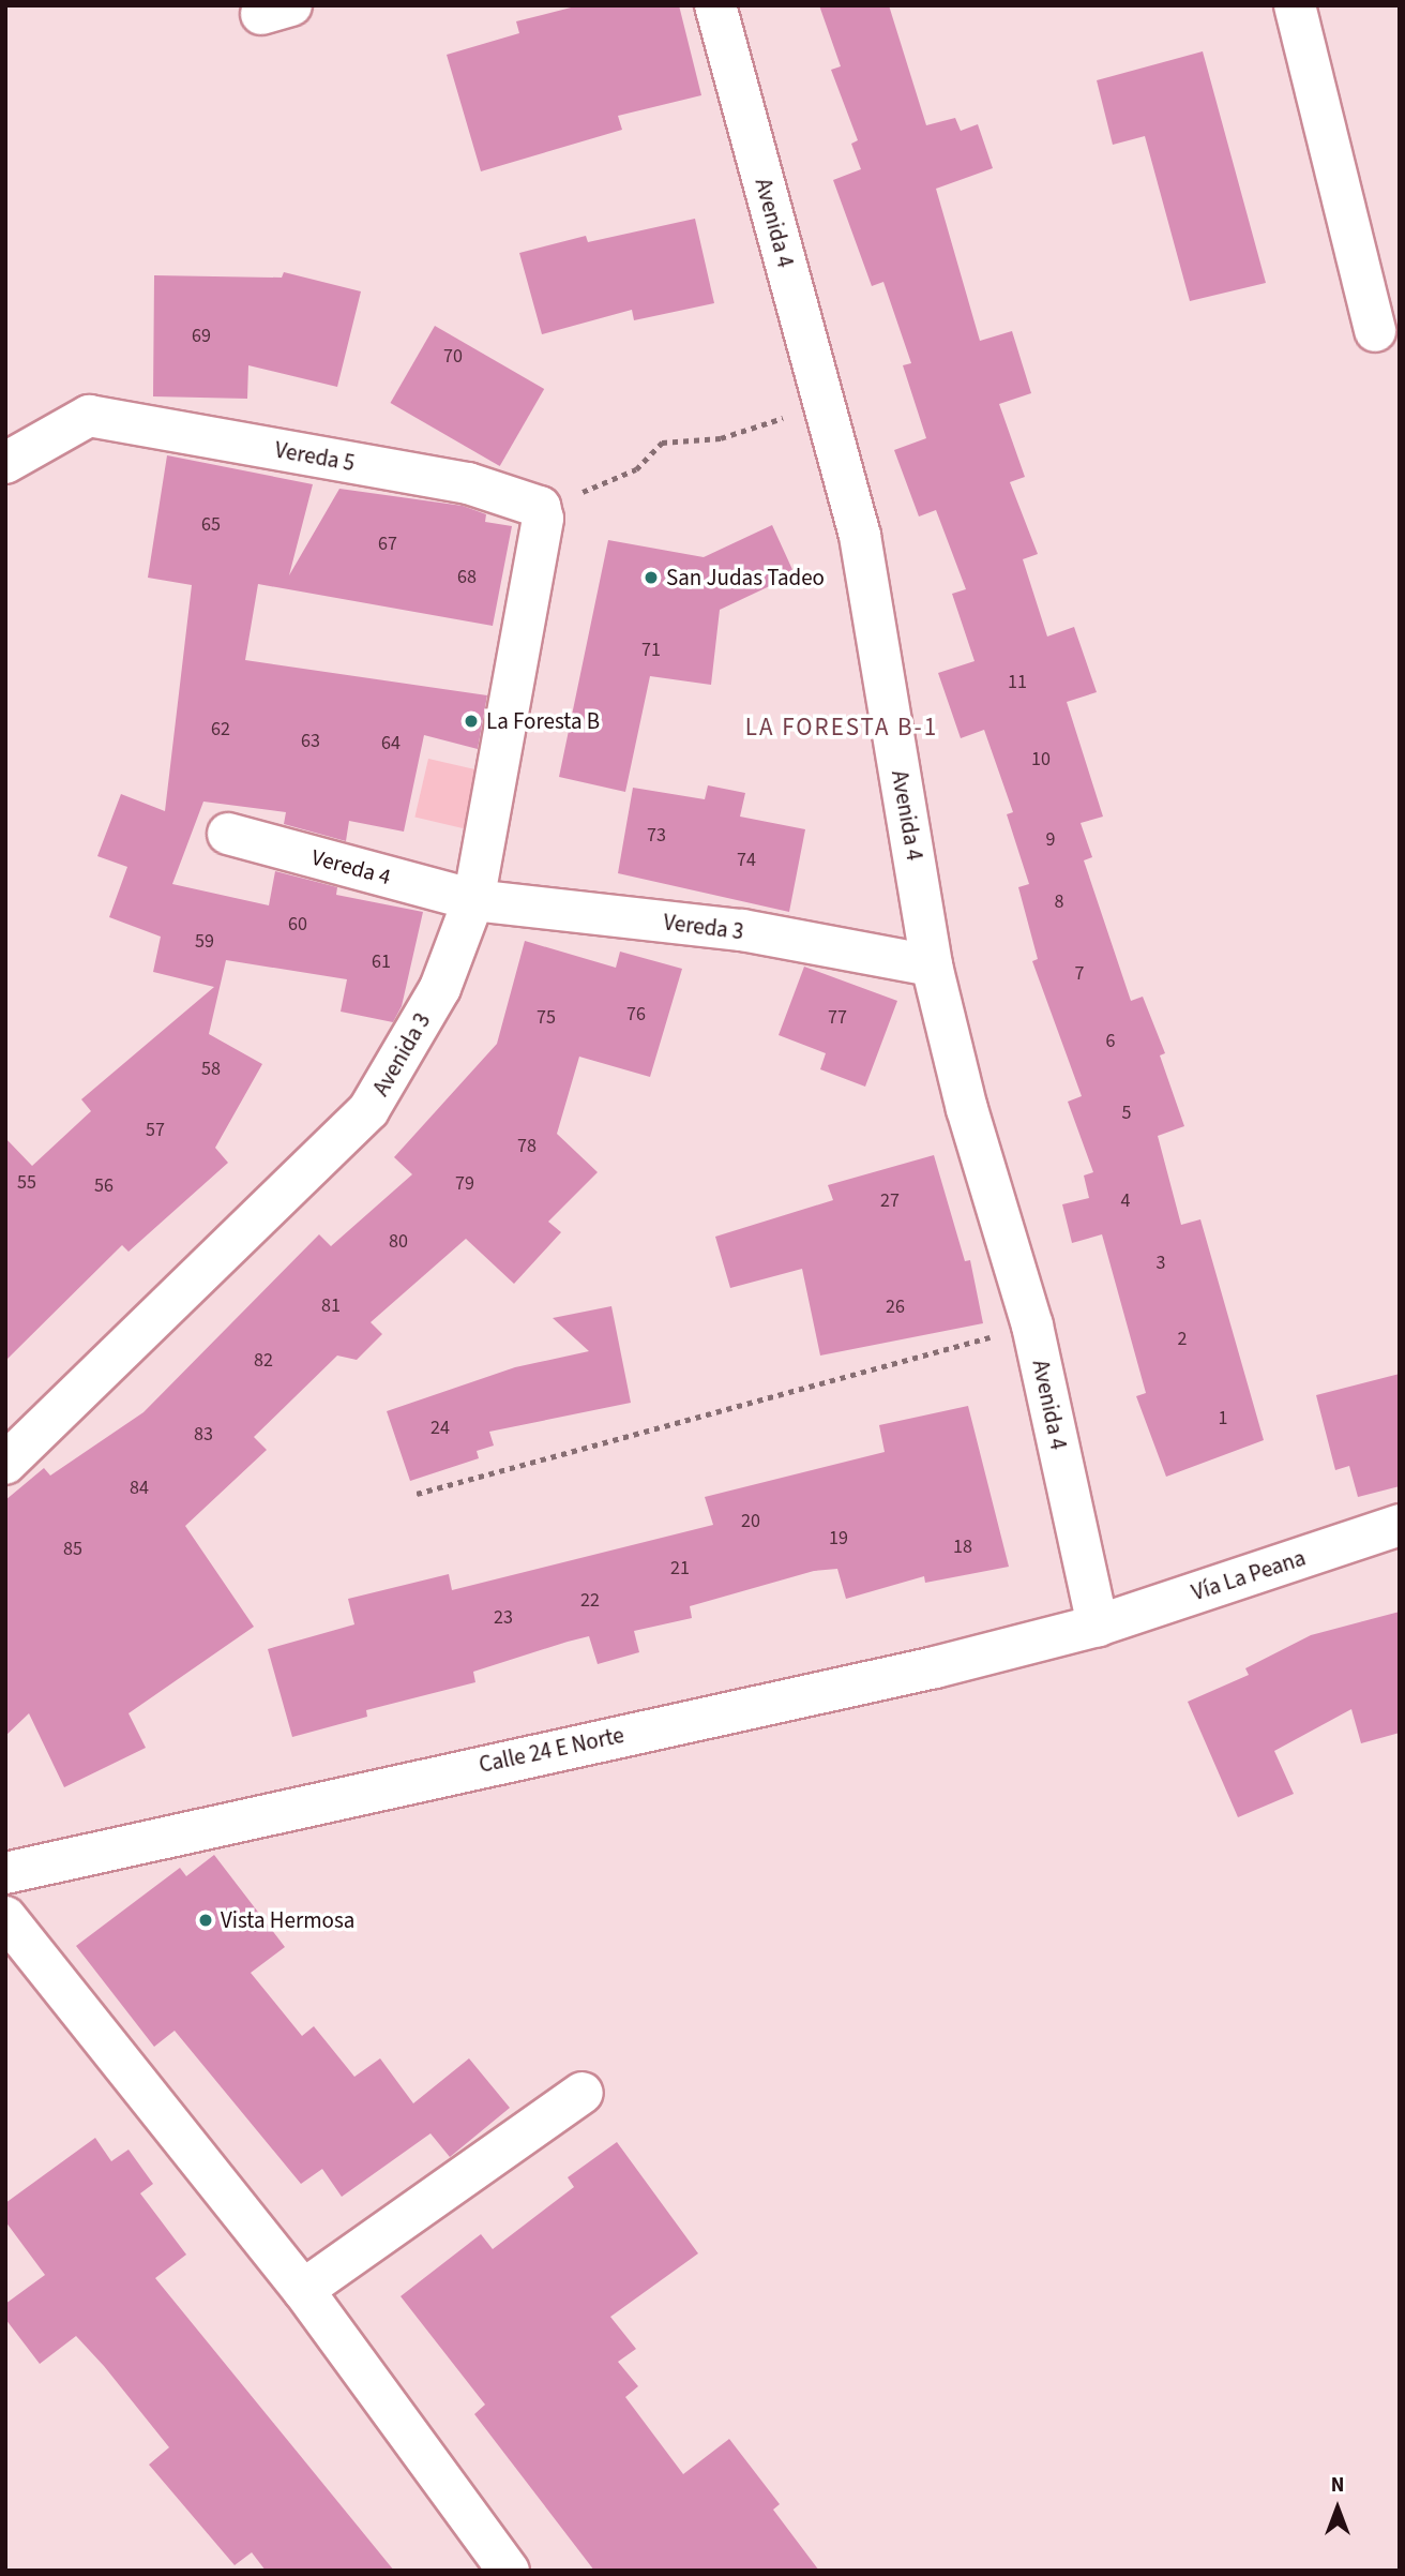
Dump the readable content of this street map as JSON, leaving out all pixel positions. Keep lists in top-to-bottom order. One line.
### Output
{"streets":{"street":["Avenida 4","Vereda 5","Vereda 4","Vereda 3","Avenida 3","Vía La Peana","Calle 24 E Norte"]},"crossings":[["Avenida 4","Vereda 3"],["Avenida 4","Vía La Peana"],["Avenida 4","Calle 24 E Norte"],["Vereda 5","Avenida 3"],["Vereda 4","Vereda 3"],["Vereda 4","Avenida 3"],["Vereda 3","Avenida 3"],["Vía La Peana","Calle 24 E Norte"]],"districts":["LA FORESTA B-1"],"places":["San Judas Tadeo","La Foresta B","Vista Hermosa"],"house_numbers":["69","70","65","67","68","71","11","62","63","64","10","73","9","74","8","60","59","61","7","76","75","77","6","58","5","57","78","55","79","56","27","4","80","3","81","26","2","82","1","24","83","84","20","19","18","85","21","22","23"],"north":"top"}
